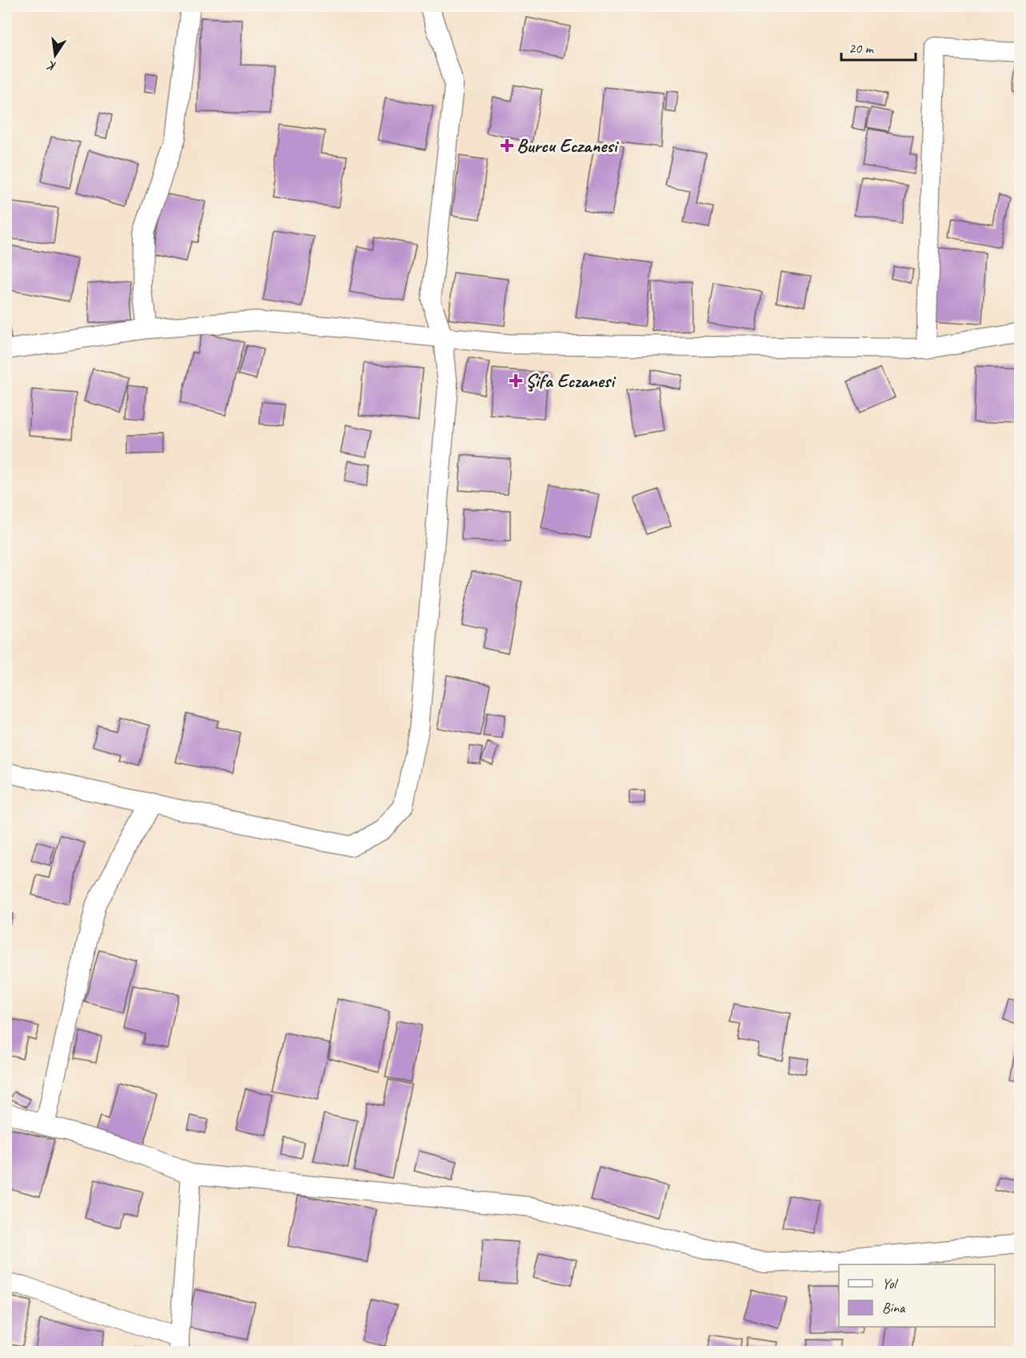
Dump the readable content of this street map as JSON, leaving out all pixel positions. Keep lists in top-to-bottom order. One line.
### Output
{"places":{"health":["Burcu Eczanesi","Şifa Eczanesi"]},"legend":["Yol","Bina"],"scale_bar":"20 m","north":"bottom"}
